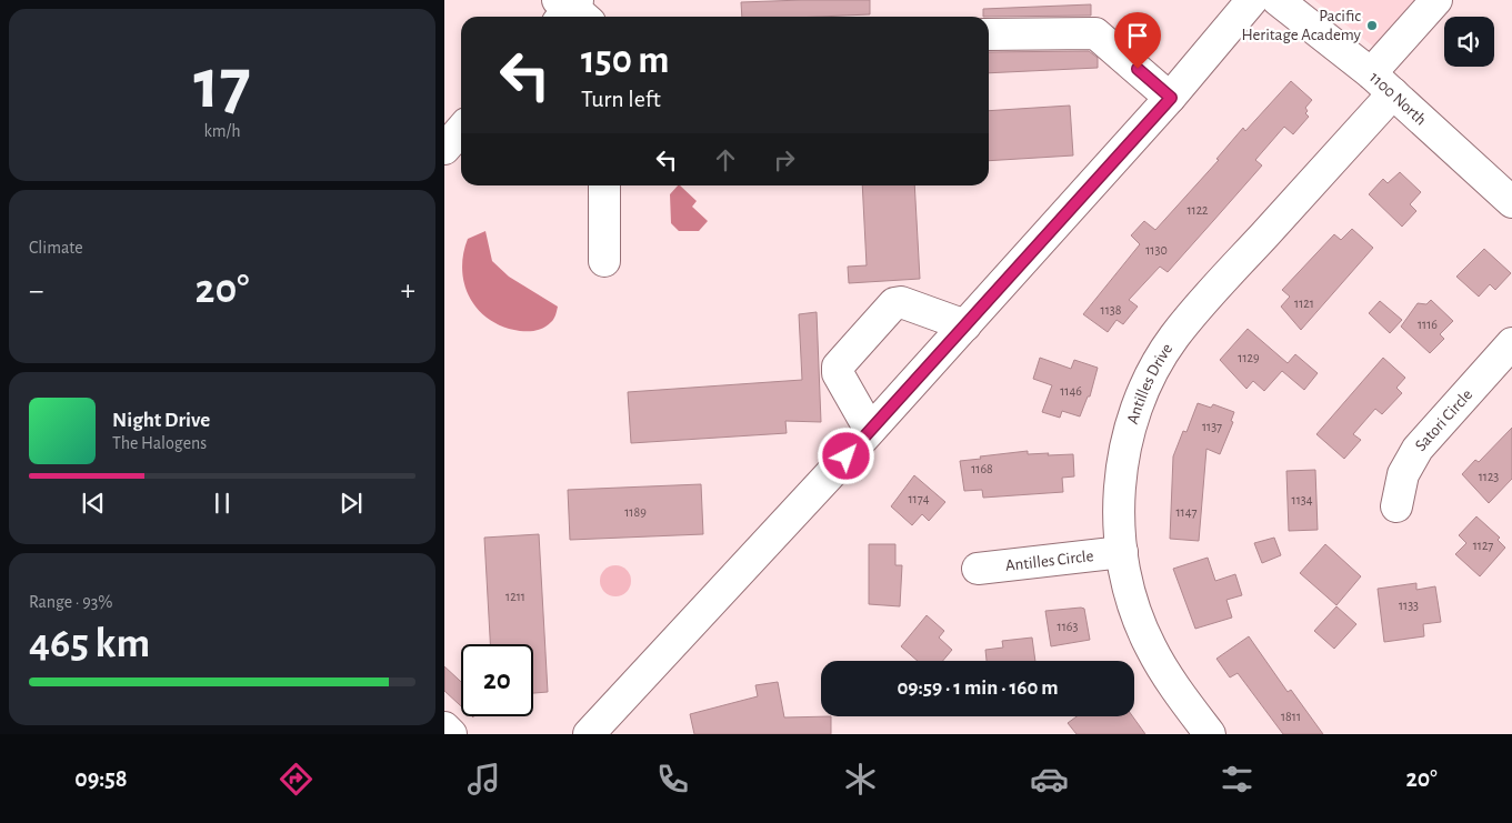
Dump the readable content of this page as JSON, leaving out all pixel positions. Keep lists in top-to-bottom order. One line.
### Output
{"streets":{"street":["1100 North","Antilles Drive","Satori Circle","Antilles Circle"]},"crossings":[["1100 North","Antilles Drive"],["Antilles Drive","Antilles Circle"]],"places":["Pacific Heritage Academy"],"house_numbers":["1122","1130","1121","1138","1116","1129","1146","1137","1168","1123","1174","1134","1189","1147","1127","1211","1133","1163","1811"],"page":{"tile":[["17","km/h"],"Climate",["Range · 93%","465 km"]],"turn":["150 m","Turn left"],"heat":["−","20°","+"],"song":["Night Drive","The Halogens"],"limit":"20","trip":"09:59 · 1 min · 160 m","tabs":["09:58","20°"]}}
